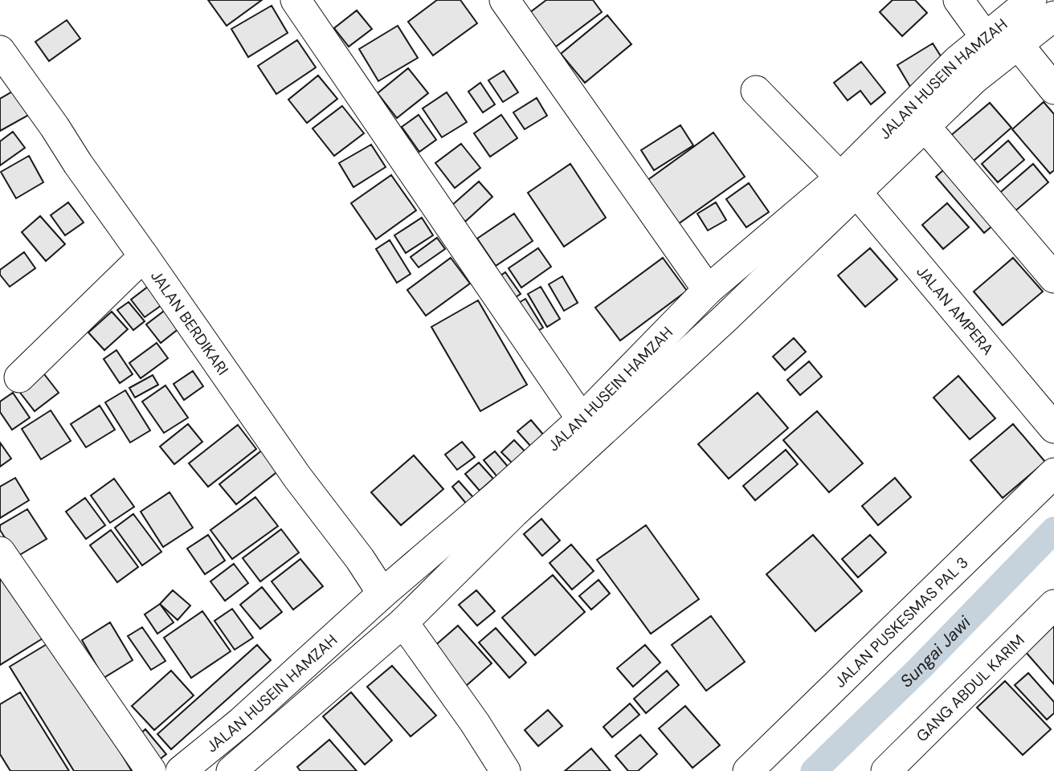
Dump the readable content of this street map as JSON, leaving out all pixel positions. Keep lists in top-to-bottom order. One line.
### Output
{"streets":{"street":["JALAN HUSEIN HAMZAH","JALAN AMPERA","JALAN BERDIKARI","JALAN PUSKESMAS PAL 3","GANG ABDUL KARIM"]},"crossings":[["JALAN HUSEIN HAMZAH","JALAN AMPERA"],["JALAN HUSEIN HAMZAH","JALAN BERDIKARI"]],"water":["Sungai Jawi"]}
